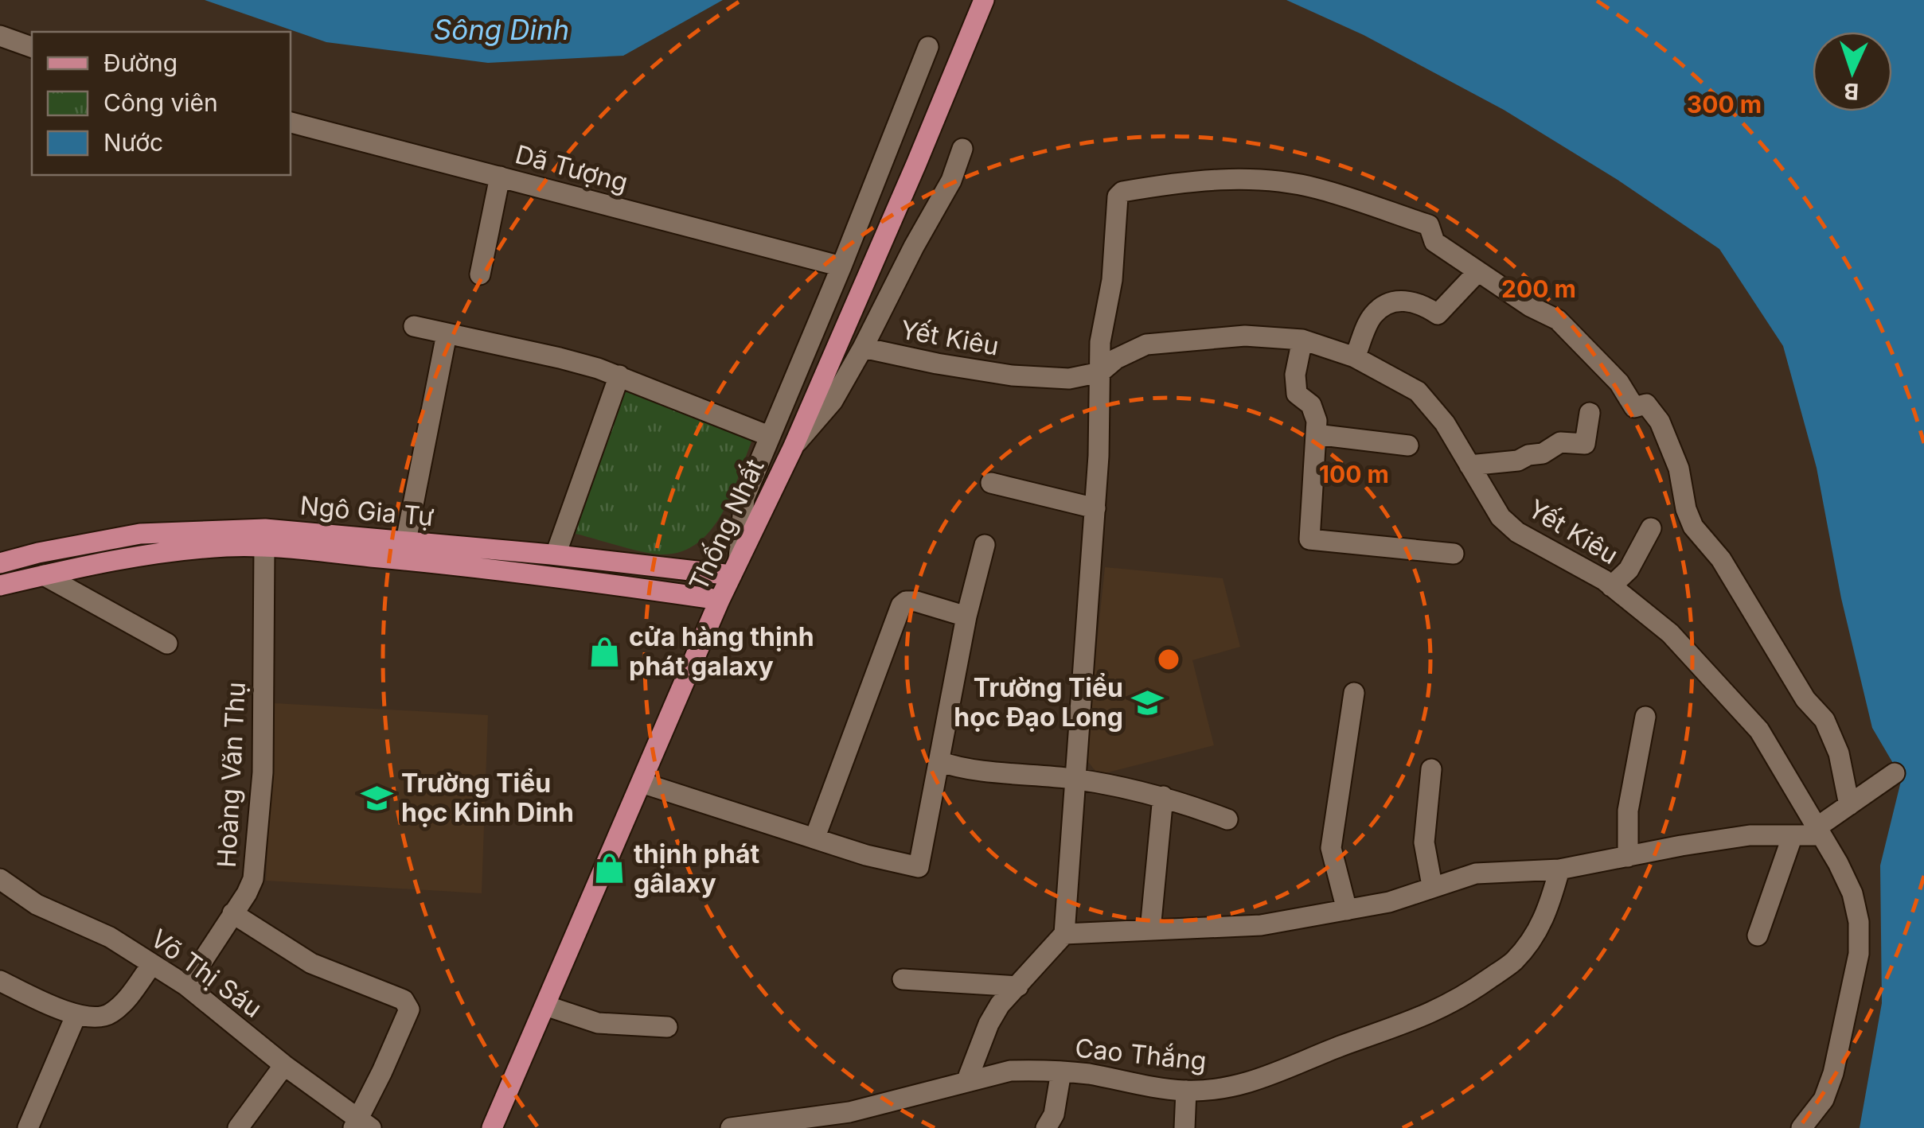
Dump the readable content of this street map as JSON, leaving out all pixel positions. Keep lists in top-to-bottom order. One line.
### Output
{"streets":{"main road":["Ngô Gia Tự","Thống Nhất"],"street":["Dã Tượng","Yết Kiêu","Hoàng Văn Thụ","Võ Thị Sáu","Cao Thắng"]},"crossings":[["Ngô Gia Tự","Thống Nhất"],["Ngô Gia Tự","Hoàng Văn Thụ"],["Hoàng Văn Thụ","Võ Thị Sáu"]],"water":["Sông Dinh"],"places":{"shop":["cửa hàng thịnh phát galaxy","thịnh phát gâlaxy"],"school or university":["Trường Tiểu học Đạo Long","Trường Tiểu học Kinh Dinh"]},"legend":["Đường","Công viên","Nước"],"north":"bottom","rings":["300 m","200 m","100 m"]}
